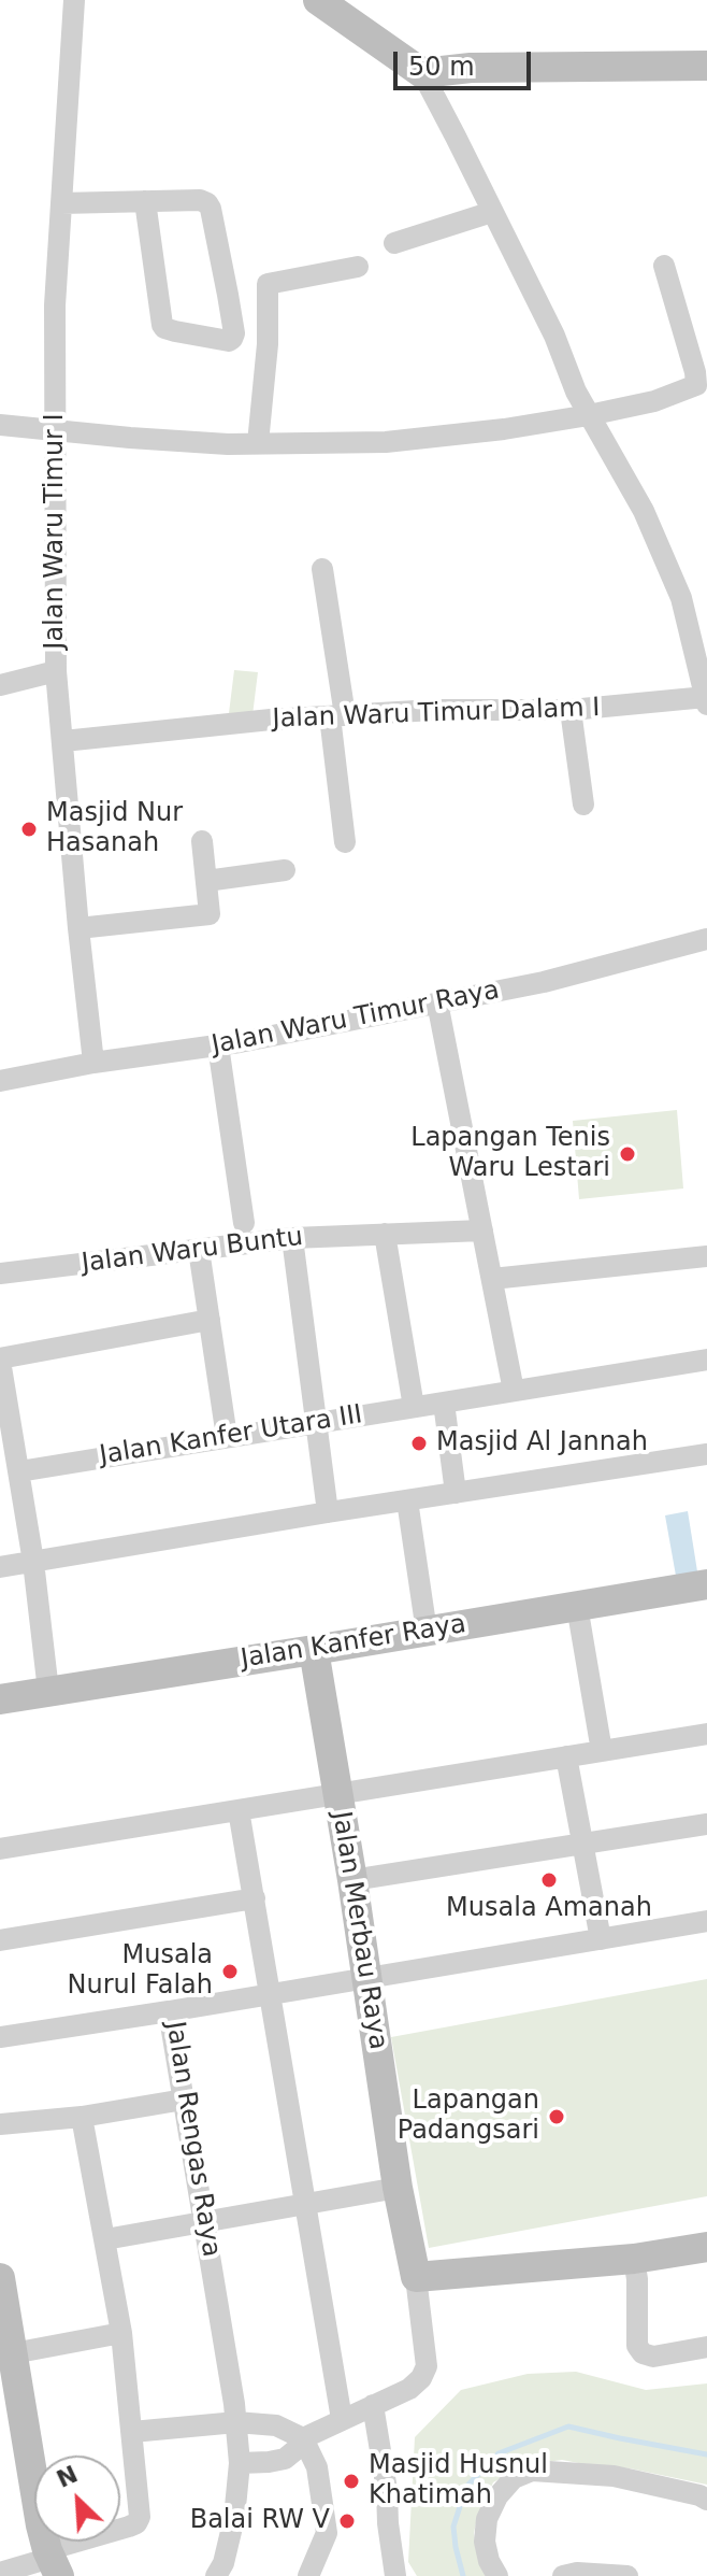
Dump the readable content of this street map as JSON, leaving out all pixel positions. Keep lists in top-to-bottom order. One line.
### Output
{"streets":{"street":["Jalan Waru Timur I","Jalan Waru Timur Dalam I","Jalan Waru Timur Raya","Jalan Waru Buntu","Jalan Kanfer Utara III","Jalan Kanfer Raya","Jalan Merbau Raya","Jalan Rengas Raya"]},"crossings":[["Jalan Waru Timur I","Jalan Waru Timur Dalam I"],["Jalan Waru Timur I","Jalan Waru Timur Raya"],["Jalan Kanfer Raya","Jalan Merbau Raya"],["Jalan Merbau Raya","Jalan Rengas Raya"]],"places":["Masjid Nur Hasanah","Lapangan Tenis Waru Lestari","Masjid Al Jannah","Musala Amanah","Musala Nurul Falah","Lapangan Padangsari","Masjid Husnul Khatimah","Balai RW V"],"scale_bar":"50 m","north":"top left"}
